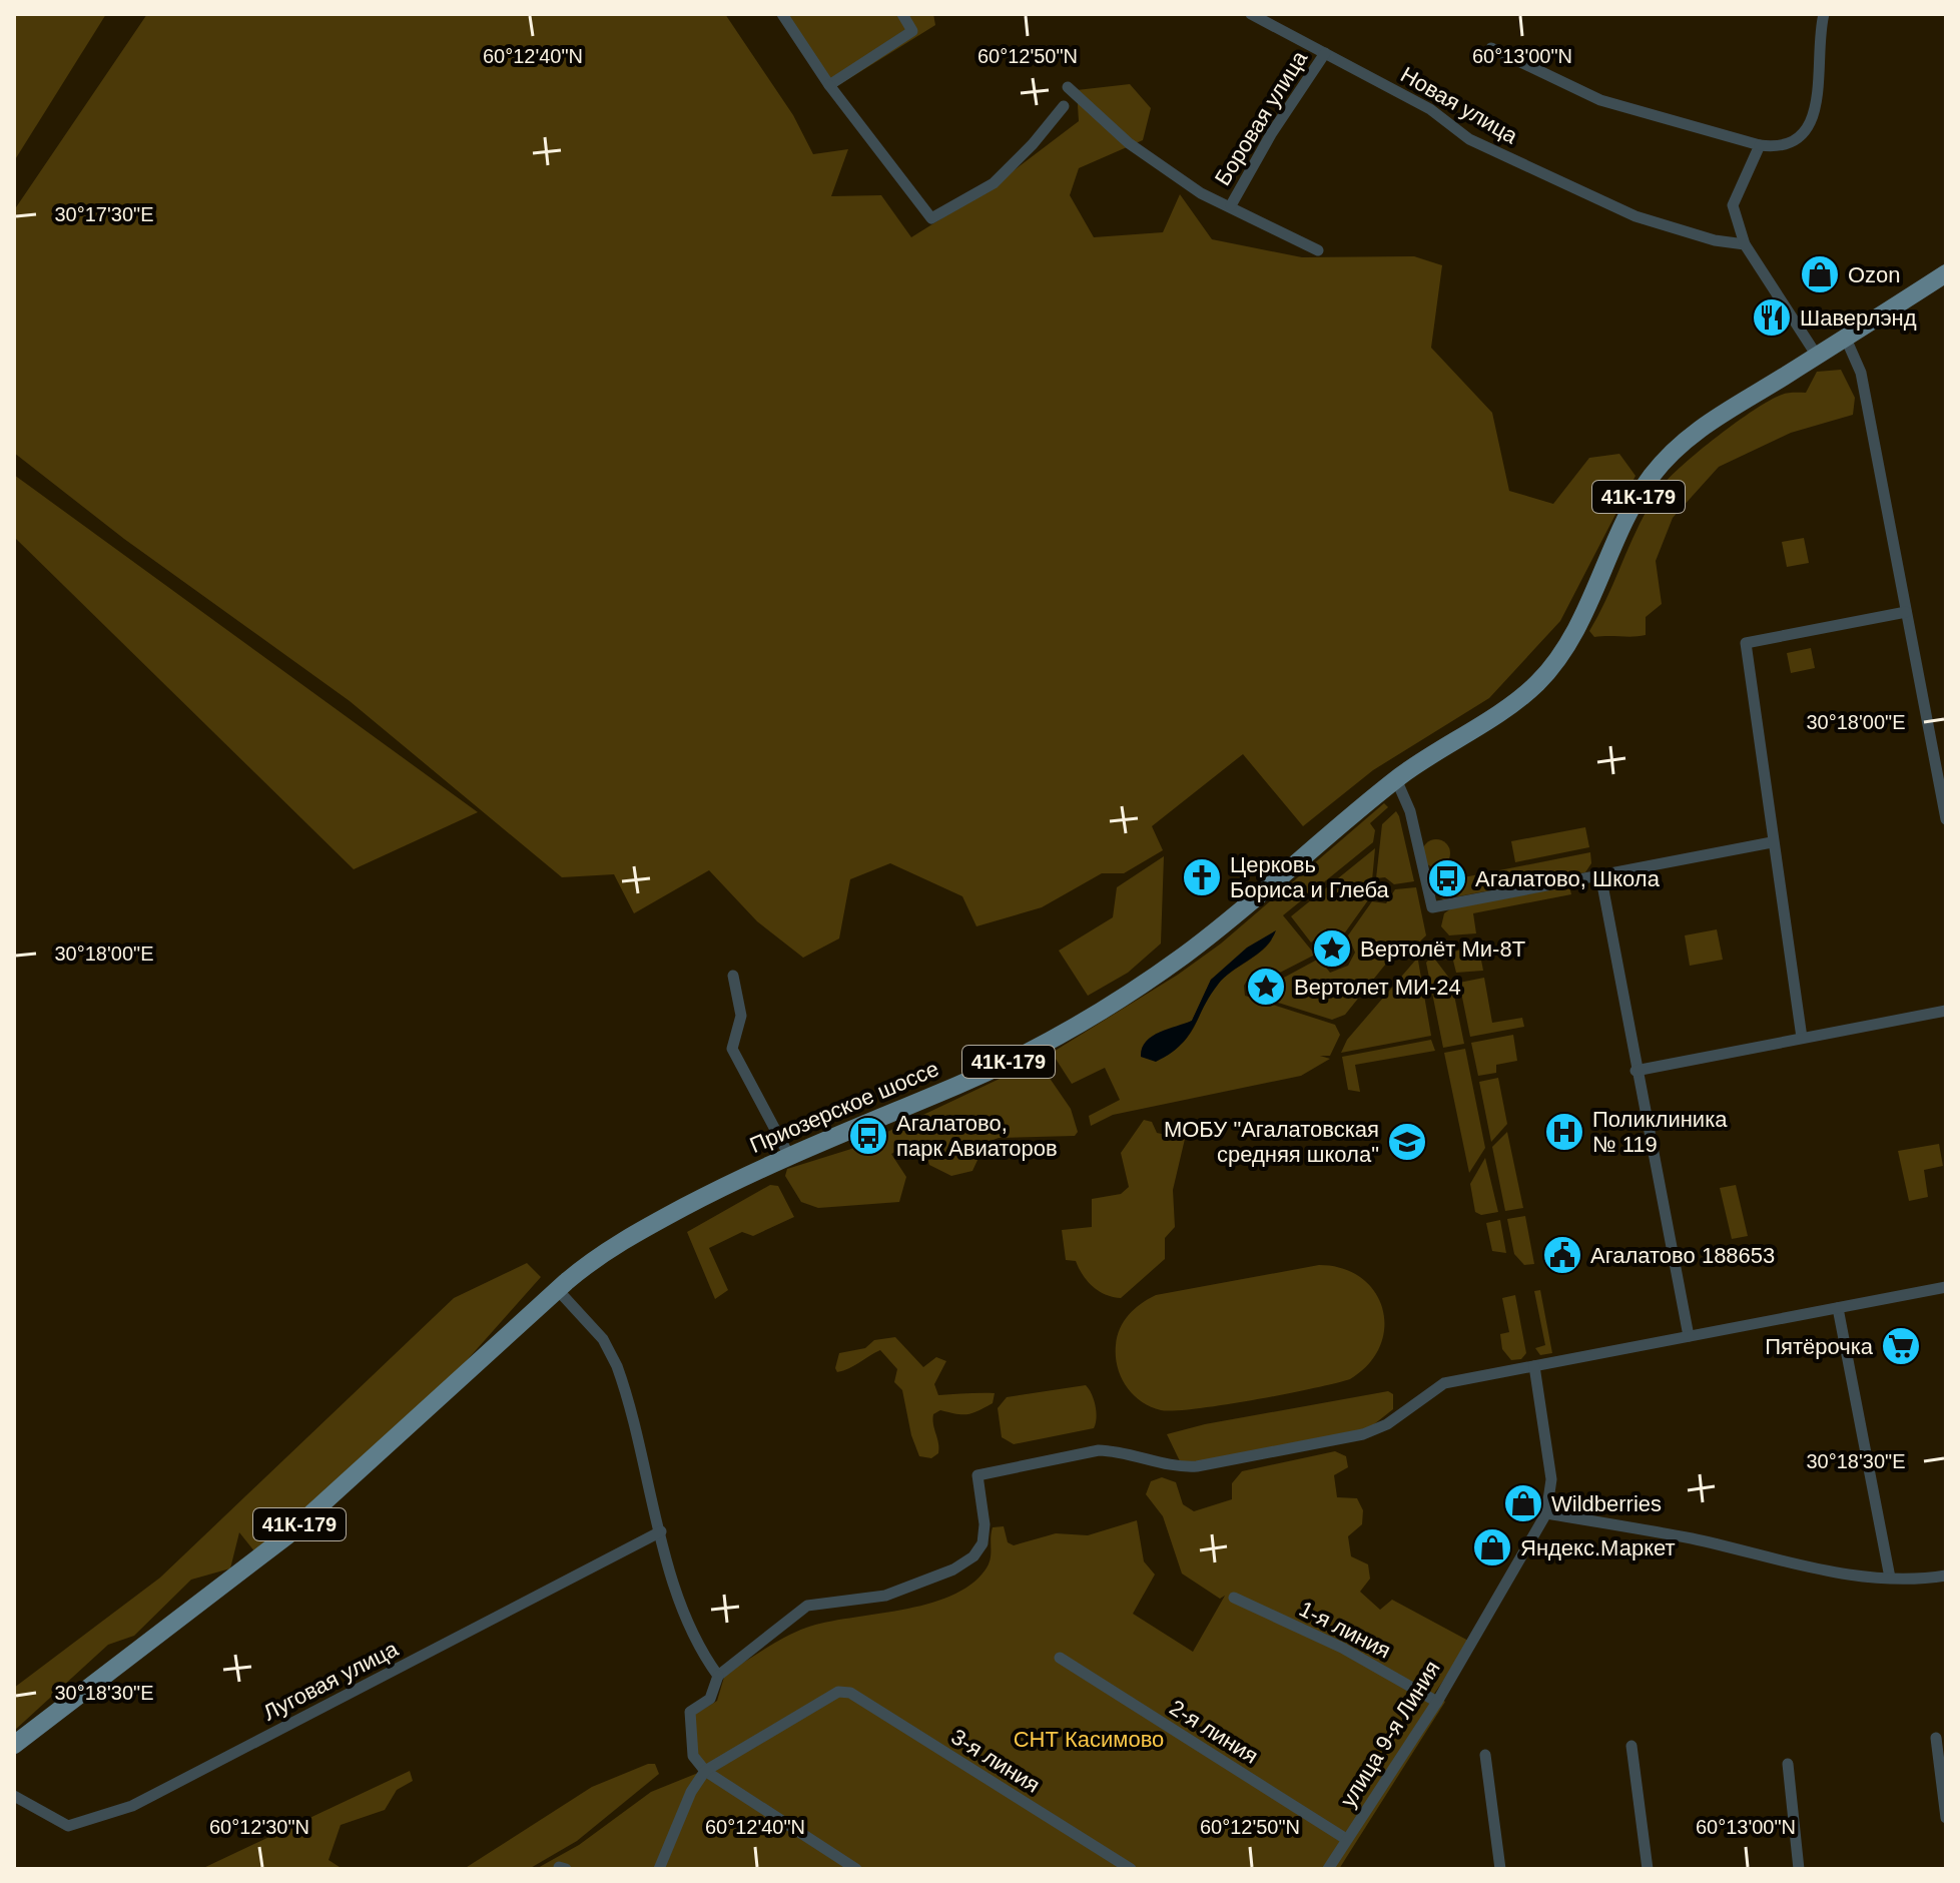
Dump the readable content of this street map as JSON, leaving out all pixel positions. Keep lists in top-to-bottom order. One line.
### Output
{"streets":{"main road":["41К-179","Приозерское шоссе"],"street":["Новая улица","Боровая улица","1-я линия","Луговая улица","2-я линия","улица 9-я Линия","3-я линия"]},"crossings":[["Новая улица","Боровая улица"],["1-я линия","улица 9-я Линия"],["2-я линия","улица 9-я Линия"]],"parks":["СНТ Касимово"],"places":{"shop":["Ozon","Wildberries","Яндекс.Маркет"],"restaurant":["Шаверлэнд"],"church":["Церковь Бориса и Глеба"],"bus stop":["Агалатово, Школа","Агалатово, парк Авиаторов"],"place":["Вертолёт Ми-8Т","Вертолет МИ-24"],"hospital":["Поликлиника № 119"],"school or university":["МОБУ \"Агалатовская средняя школа\""],"public building":["Агалатово 188653"],"supermarket":["Пятёрочка"]},"coordinates":["60°12'40\"N","60°12'50\"N","60°13'00\"N","30°17'30\"E","30°18'00\"E","30°18'30\"E","60°12'30\"N"]}
